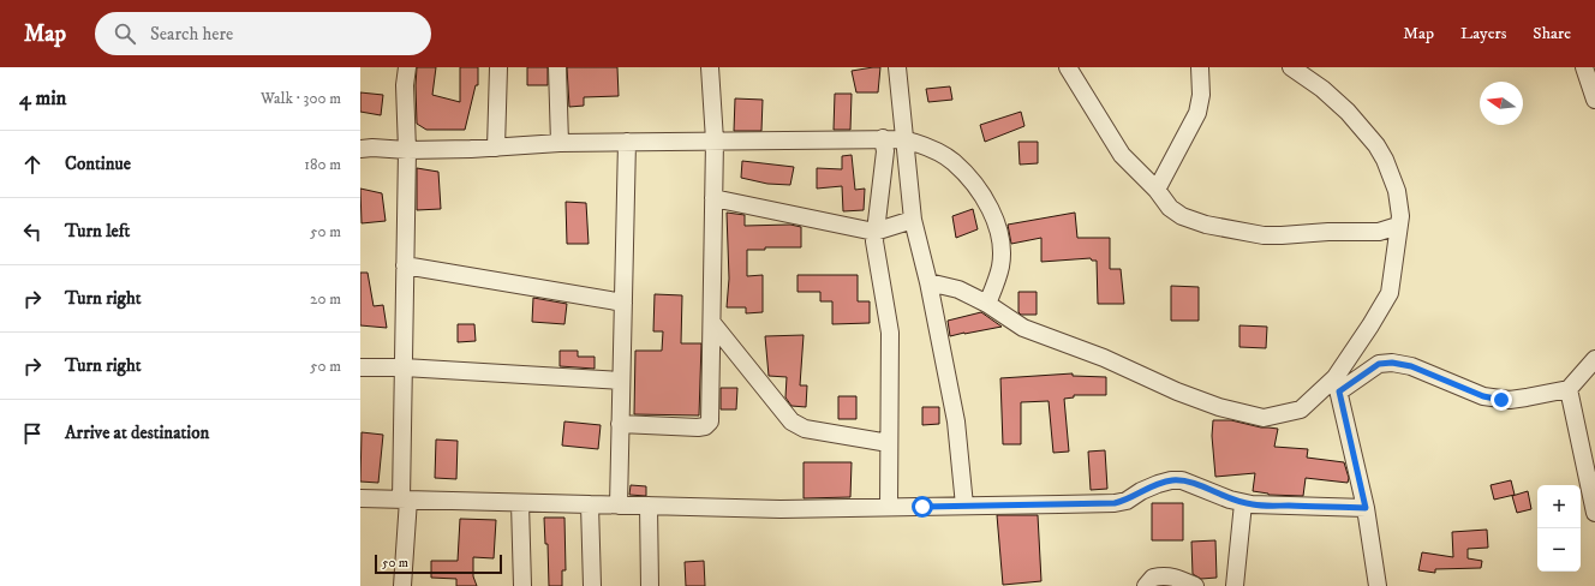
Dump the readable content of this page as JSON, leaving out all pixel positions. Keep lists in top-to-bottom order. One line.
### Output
{"scale_bar":"50 m","north":"left","page":{"header":"Map","search":"Search here","nav":["Map","Layers","Share"],"heading":["4 min","Walk · 300 m"],"list":[["Continue","180 m"],["Turn left","50 m"],["Turn right","20 m"],["Turn right","50 m"],"Arrive at destination"],"map_buttons":["+","−"],"scale":"50 m"}}
